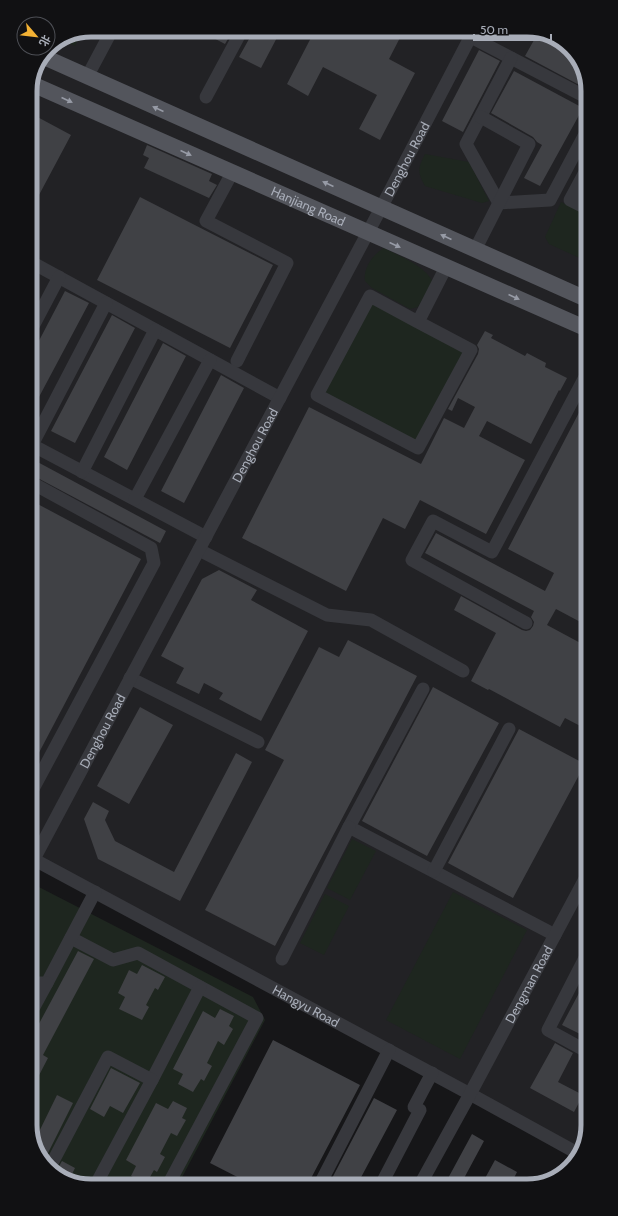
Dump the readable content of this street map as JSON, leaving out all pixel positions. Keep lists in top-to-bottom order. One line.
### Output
{"streets":{"main road":["Hanjiang Road"],"street":["Denghou Road","Dengman Road","Hangyu Road"]},"crossings":[["Denghou Road","Hanjiang Road"],["Dengman Road","Hangyu Road"]],"scale_bar":"50 m","north":"bottom right"}
